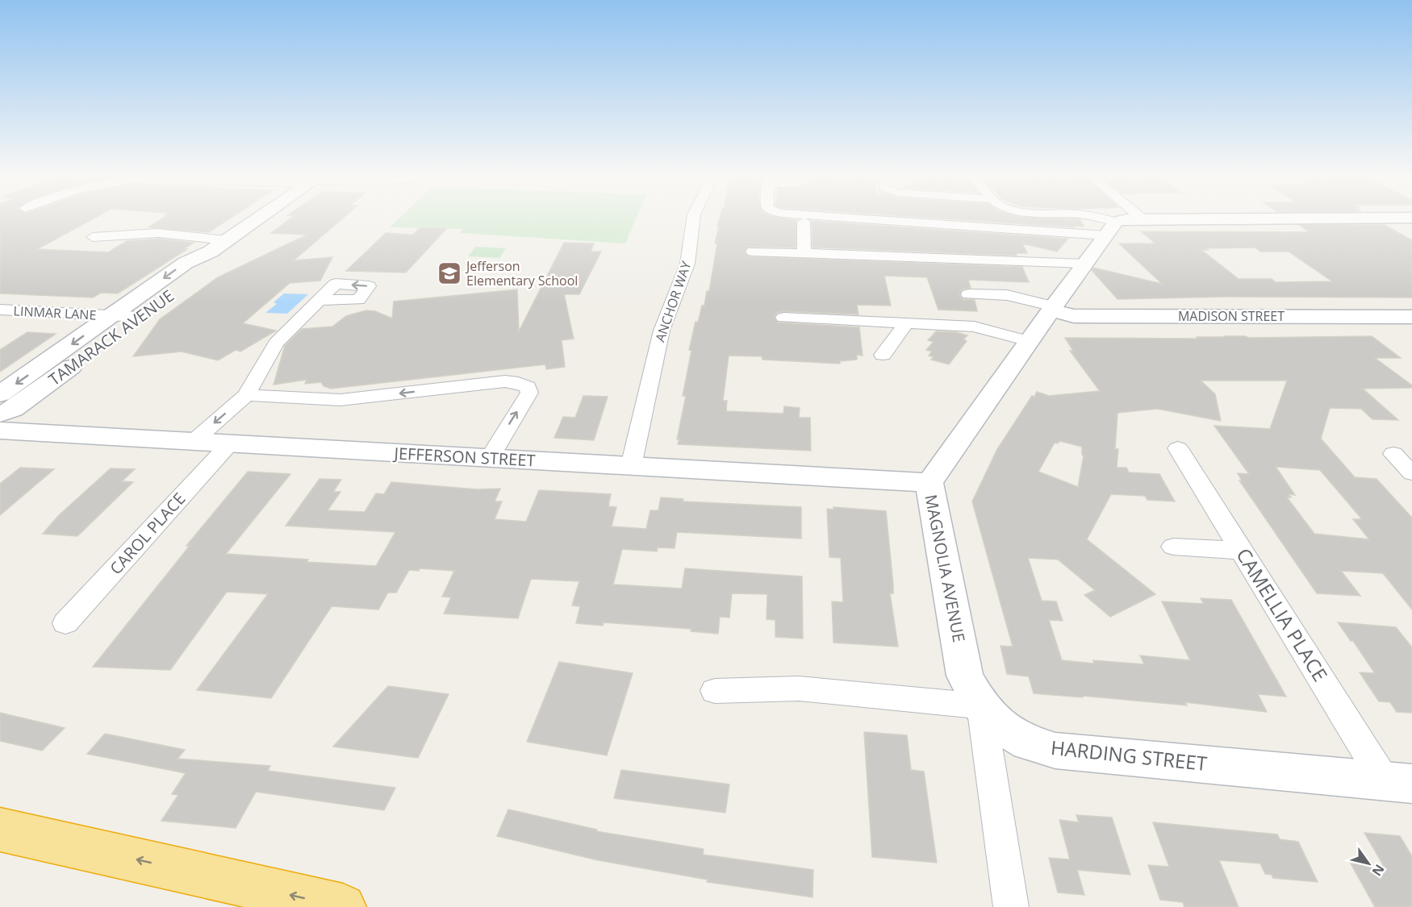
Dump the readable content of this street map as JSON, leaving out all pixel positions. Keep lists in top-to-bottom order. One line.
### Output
{"streets":{"main road":["MADISON STREET","TAMARACK AVENUE","JEFFERSON STREET","MAGNOLIA AVENUE","HARDING STREET"],"street":["ANCHOR WAY","LINMAR LANE","CAROL PLACE","CAMELLIA PLACE"]},"crossings":[["ANCHOR WAY","JEFFERSON STREET"],["LINMAR LANE","TAMARACK AVENUE"],["MADISON STREET","MAGNOLIA AVENUE"],["JEFFERSON STREET","CAROL PLACE"],["JEFFERSON STREET","MAGNOLIA AVENUE"],["MAGNOLIA AVENUE","HARDING STREET"],["CAMELLIA PLACE","HARDING STREET"]],"places":{"school or university":["Jefferson Elementary School"]},"north":"bottom right"}
